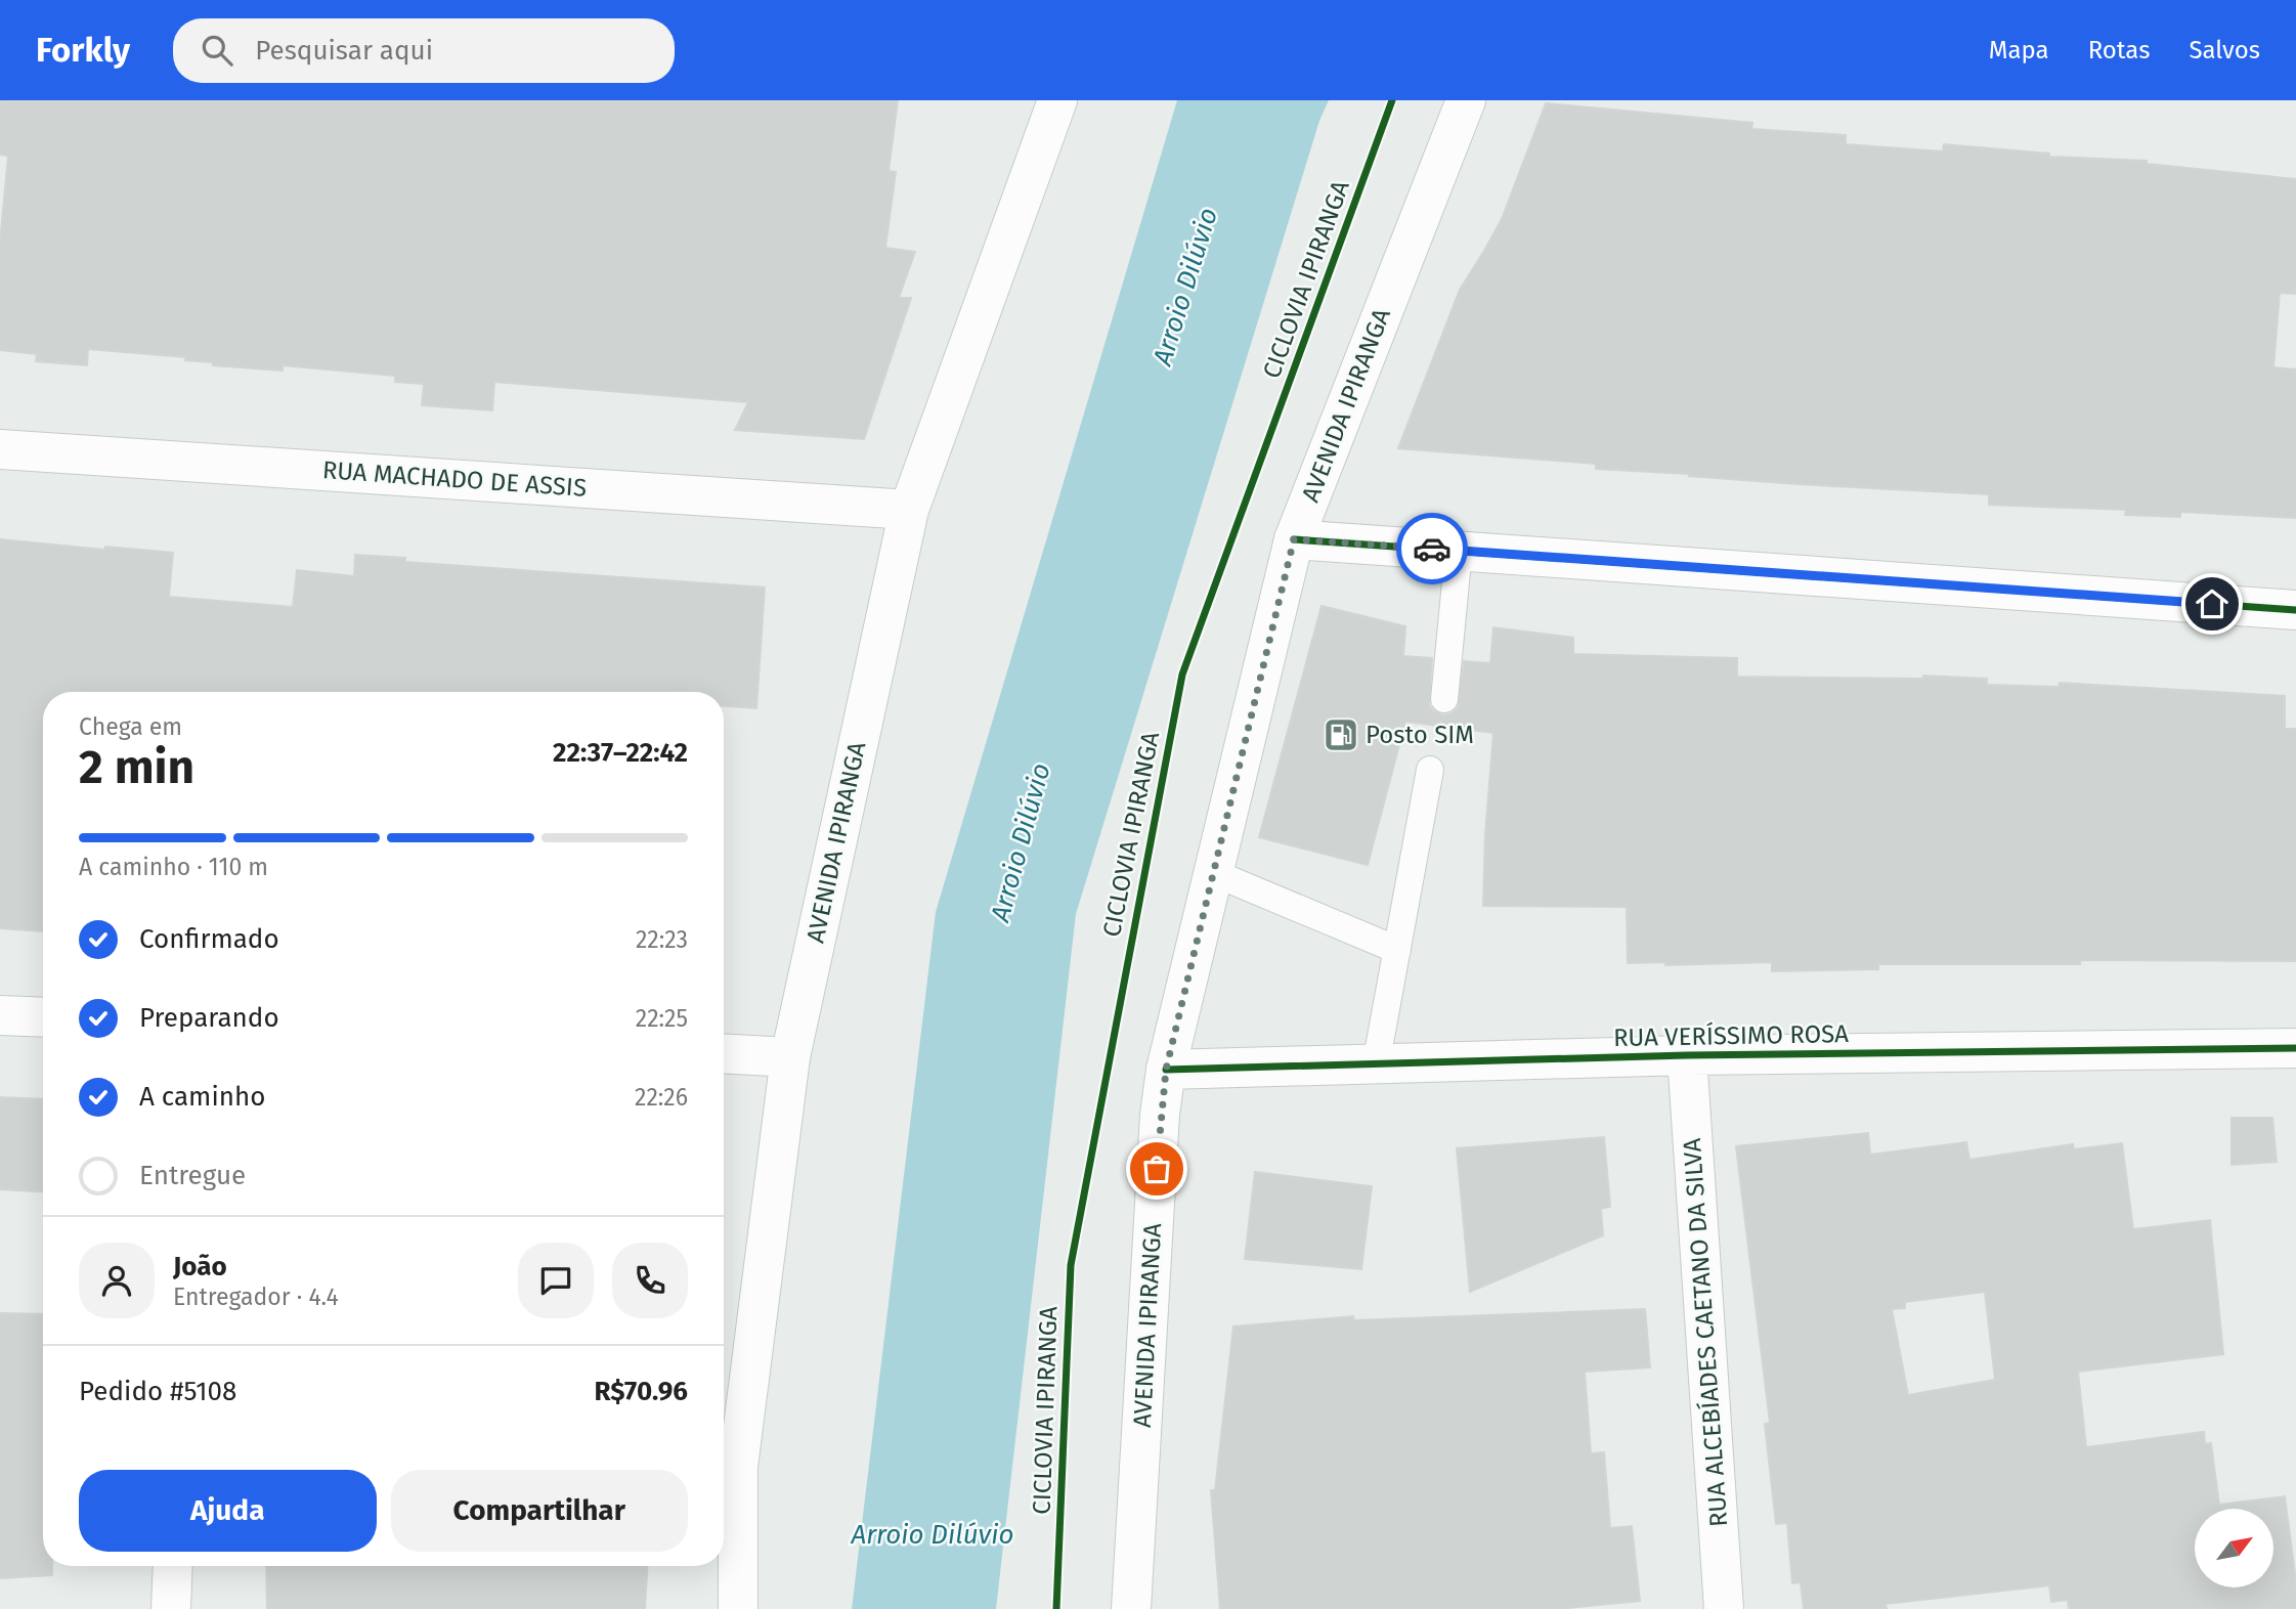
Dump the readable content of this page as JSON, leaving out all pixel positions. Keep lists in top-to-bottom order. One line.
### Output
{"streets":{"street":["AVENIDA IPIRANGA","RUA MACHADO DE ASSIS","RUA VERÍSSIMO ROSA","RUA ALCEBÍADES CAETANO DA SILVA"],"cycle path":["CICLOVIA IPIRANGA"]},"crossings":[["AVENIDA IPIRANGA","RUA MACHADO DE ASSIS"],["AVENIDA IPIRANGA","RUA VERÍSSIMO ROSA"],["RUA VERÍSSIMO ROSA","RUA ALCEBÍADES CAETANO DA SILVA"]],"water":["Arroio Dilúvio"],"places":{"fuel station":["Posto SIM"]},"north":"top right","page":{"header":"Forkly","search":"Pesquisar aqui","nav":["Mapa","Rotas","Salvos"],"heading":["2 min","Chega em","22:37–22:42"],"panel":["João","Entregador · 4.4","Pedido #5108","R$70.96"],"bar":"A caminho · 110 m","list":[["Confirmado","22:23"],["Preparando","22:25"],["A caminho","22:26"],"Entregue"],"buttons":["Ajuda","Compartilhar"]}}
